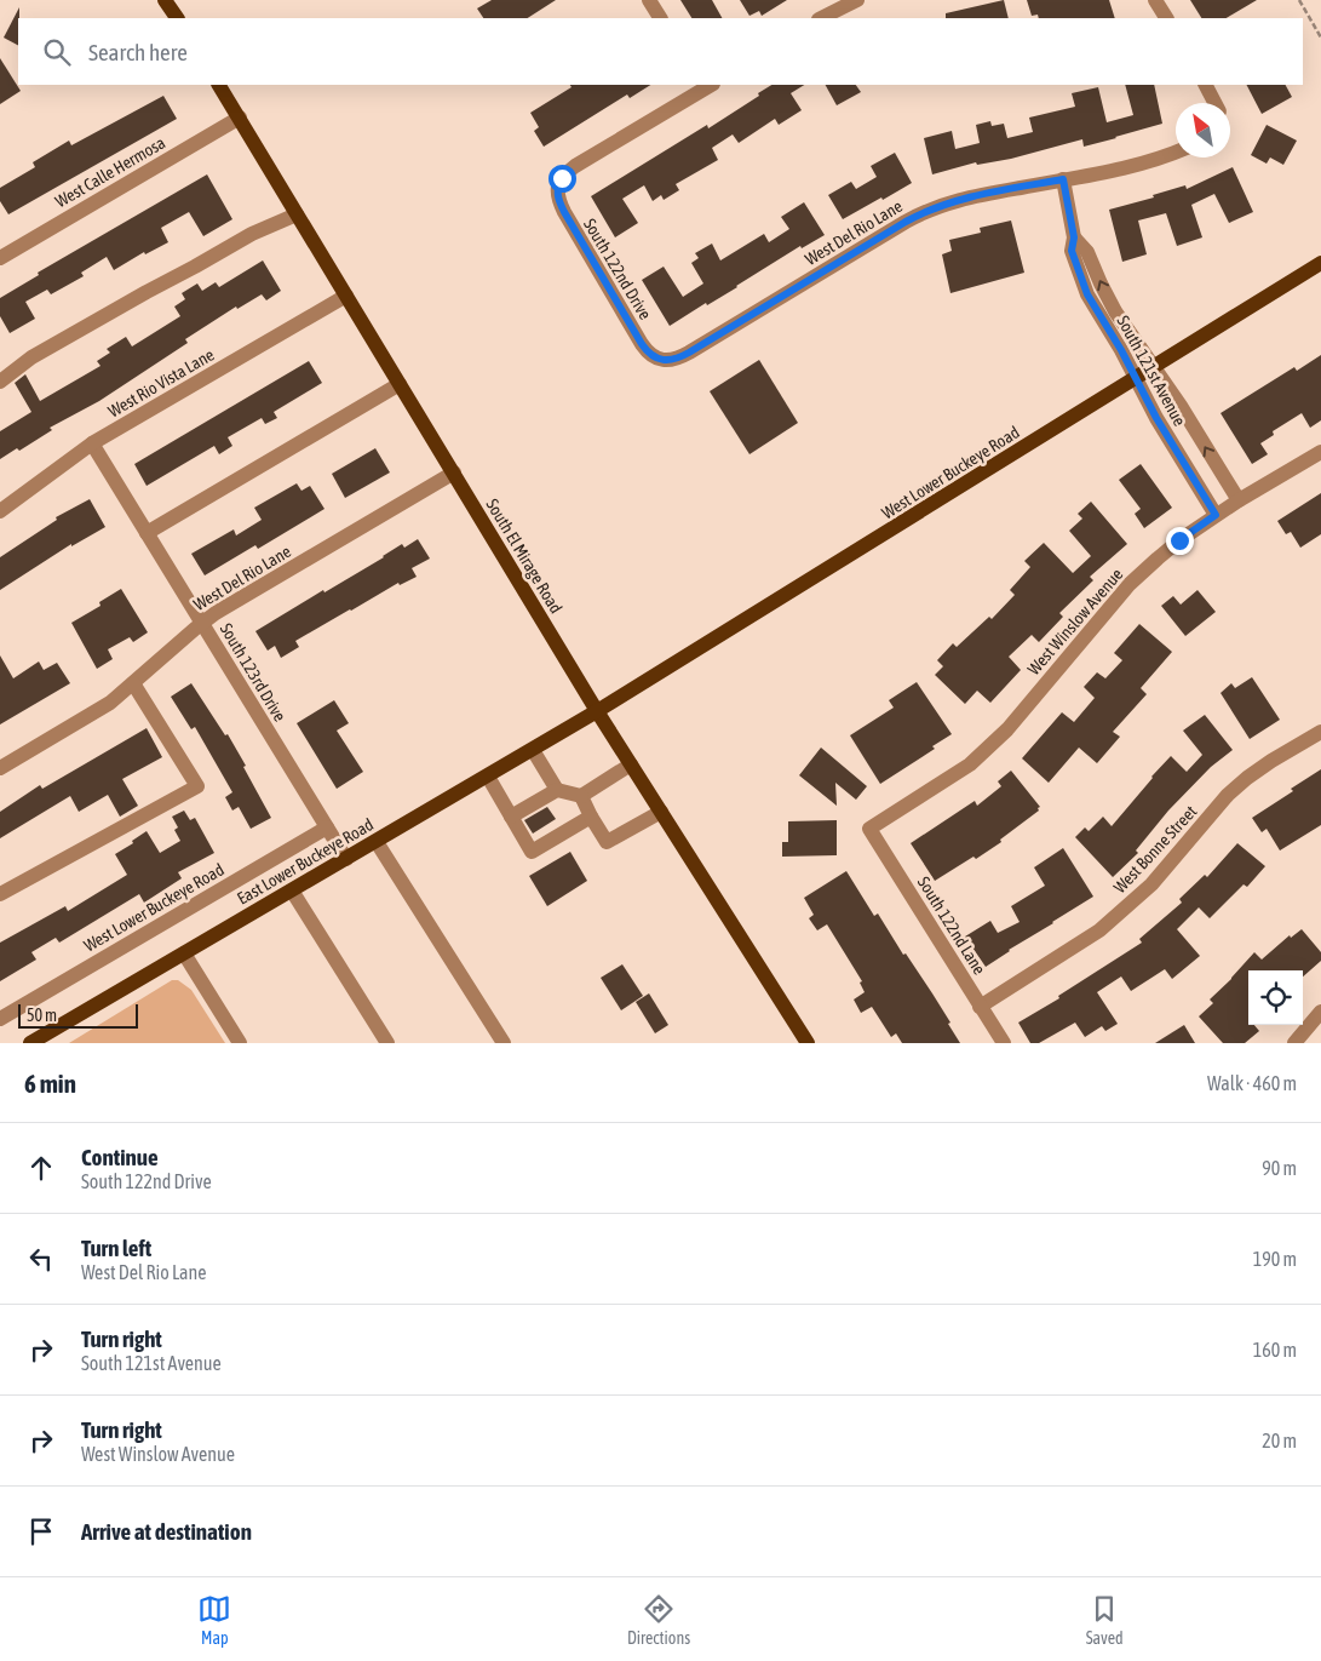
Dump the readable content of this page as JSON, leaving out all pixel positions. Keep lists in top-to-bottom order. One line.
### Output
{"streets":{"main road":["West Lower Buckeye Road","South El Mirage Road","East Lower Buckeye Road"],"street":["West Calle Hermosa","West Del Rio Lane","South 122nd Drive","South 121st Avenue","West Rio Vista Lane","West Winslow Avenue","South 123rd Drive","West Bonne Street","South 122nd Lane"]},"crossings":[["West Calle Hermosa","South El Mirage Road"],["West Del Rio Lane","South 122nd Drive"],["West Del Rio Lane","South 121st Avenue"],["West Del Rio Lane","South El Mirage Road"],["West Del Rio Lane","South 123rd Drive"],["South 121st Avenue","West Lower Buckeye Road"],["South 121st Avenue","West Winslow Avenue"],["West Rio Vista Lane","South El Mirage Road"],["West Rio Vista Lane","South 123rd Drive"],["West Lower Buckeye Road","South El Mirage Road"],["West Lower Buckeye Road","South 123rd Drive"],["West Lower Buckeye Road","East Lower Buckeye Road"],["South El Mirage Road","East Lower Buckeye Road"],["West Winslow Avenue","South 122nd Lane"],["South 123rd Drive","East Lower Buckeye Road"],["West Bonne Street","South 122nd Lane"]],"scale_bar":"50 m","north":"top left","page":{"search":"Search here","scale":"50 m","heading":["6 min","Walk · 460 m"],"list":[["Continue","South 122nd Drive","90 m"],["Turn left","West Del Rio Lane","190 m"],["Turn right","South 121st Avenue","160 m"],["Turn right","West Winslow Avenue","20 m"],"Arrive at destination"],"nav":["Map","Directions","Saved"]}}
